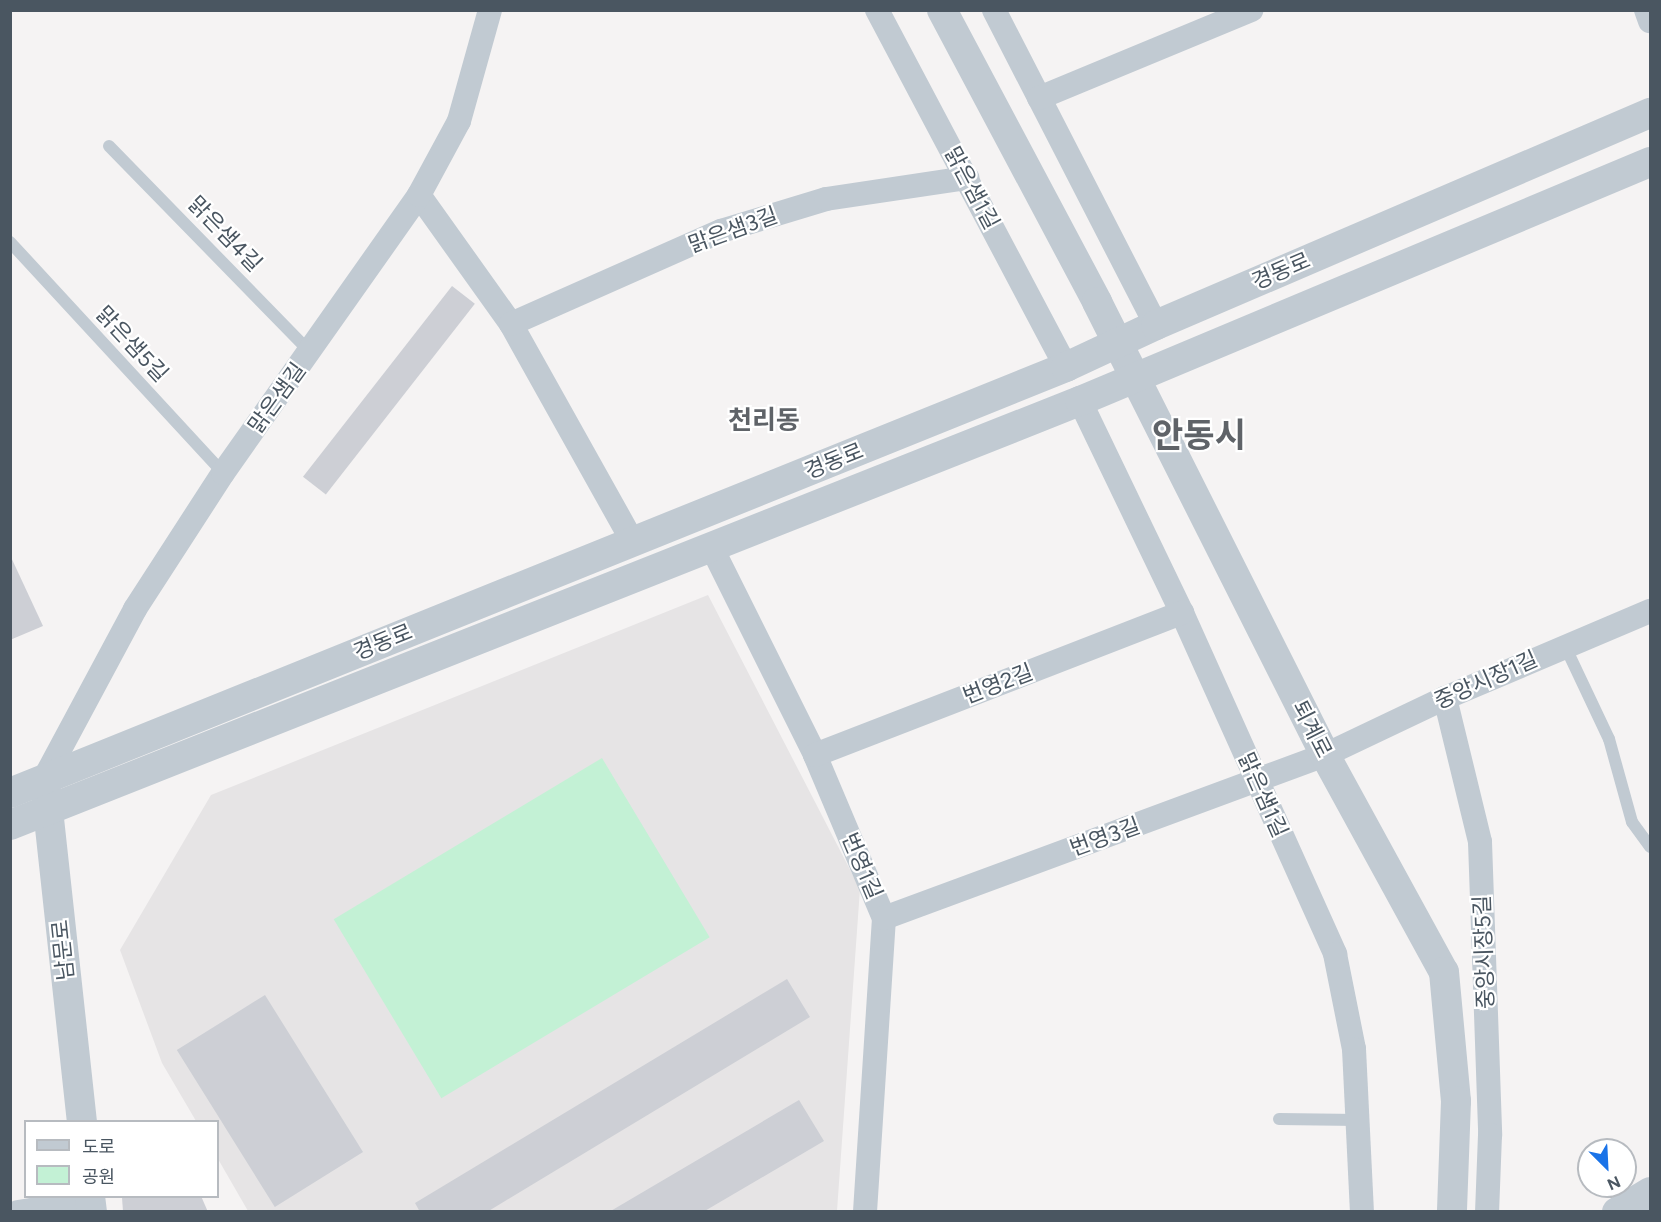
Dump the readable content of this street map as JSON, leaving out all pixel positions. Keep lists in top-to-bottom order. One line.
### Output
{"streets":{"street":["맑은샘1길","맑은샘3길","경동로","맑은샘길","중앙시장1길","번영2길","퇴계로","번영3길","번영1길","남문로","중앙시장5길"],"lane":["맑은샘4길","맑은샘5길"]},"crossings":[["맑은샘1길","맑은샘3길"],["맑은샘1길","경동로"],["맑은샘1길","번영2길"],["맑은샘1길","번영3길"],["맑은샘4길","맑은샘길"],["경동로","맑은샘길"],["경동로","퇴계로"],["경동로","번영1길"],["경동로","남문로"],["맑은샘5길","맑은샘길"],["맑은샘길","남문로"],["중앙시장1길","퇴계로"],["중앙시장1길","번영3길"],["중앙시장1길","중앙시장5길"],["번영2길","번영1길"],["퇴계로","번영3길"],["번영3길","번영1길"]],"districts":["천리동","안동시"],"legend":["도로","공원"],"north":"bottom right"}
